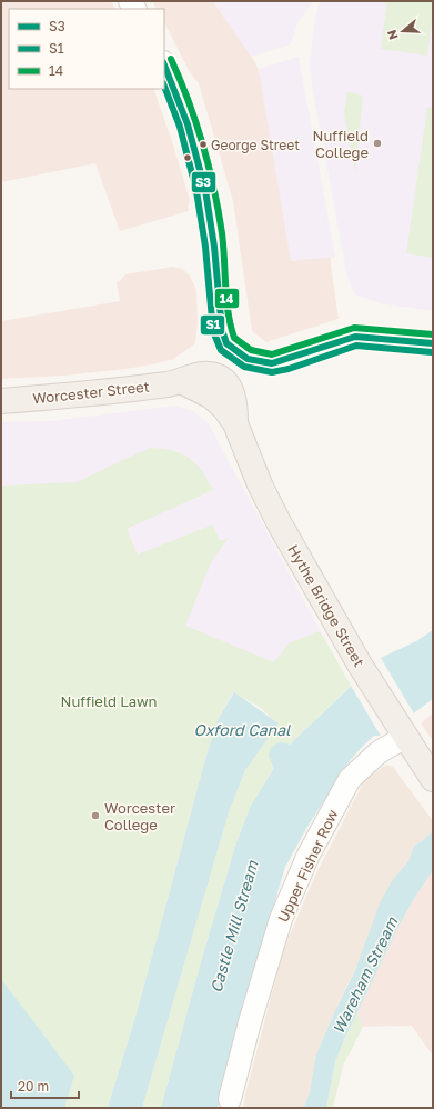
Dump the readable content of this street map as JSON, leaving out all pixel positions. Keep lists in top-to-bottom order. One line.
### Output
{"streets":{"main road":["Worcester Street","Hythe Bridge Street"],"street":["Upper Fisher Row"]},"crossings":[["Worcester Street","Hythe Bridge Street"],["Hythe Bridge Street","Upper Fisher Row"]],"water":["Oxford Canal","Castle Mill Stream","Wareham Stream"],"parks":["Nuffield Lawn"],"places":["Nuffield College","George Street","Worcester College"],"lines":["transit line 14","transit line S3","transit line S1"],"legend":["S3","S1","14"],"scale_bar":"20 m","north":"left"}
